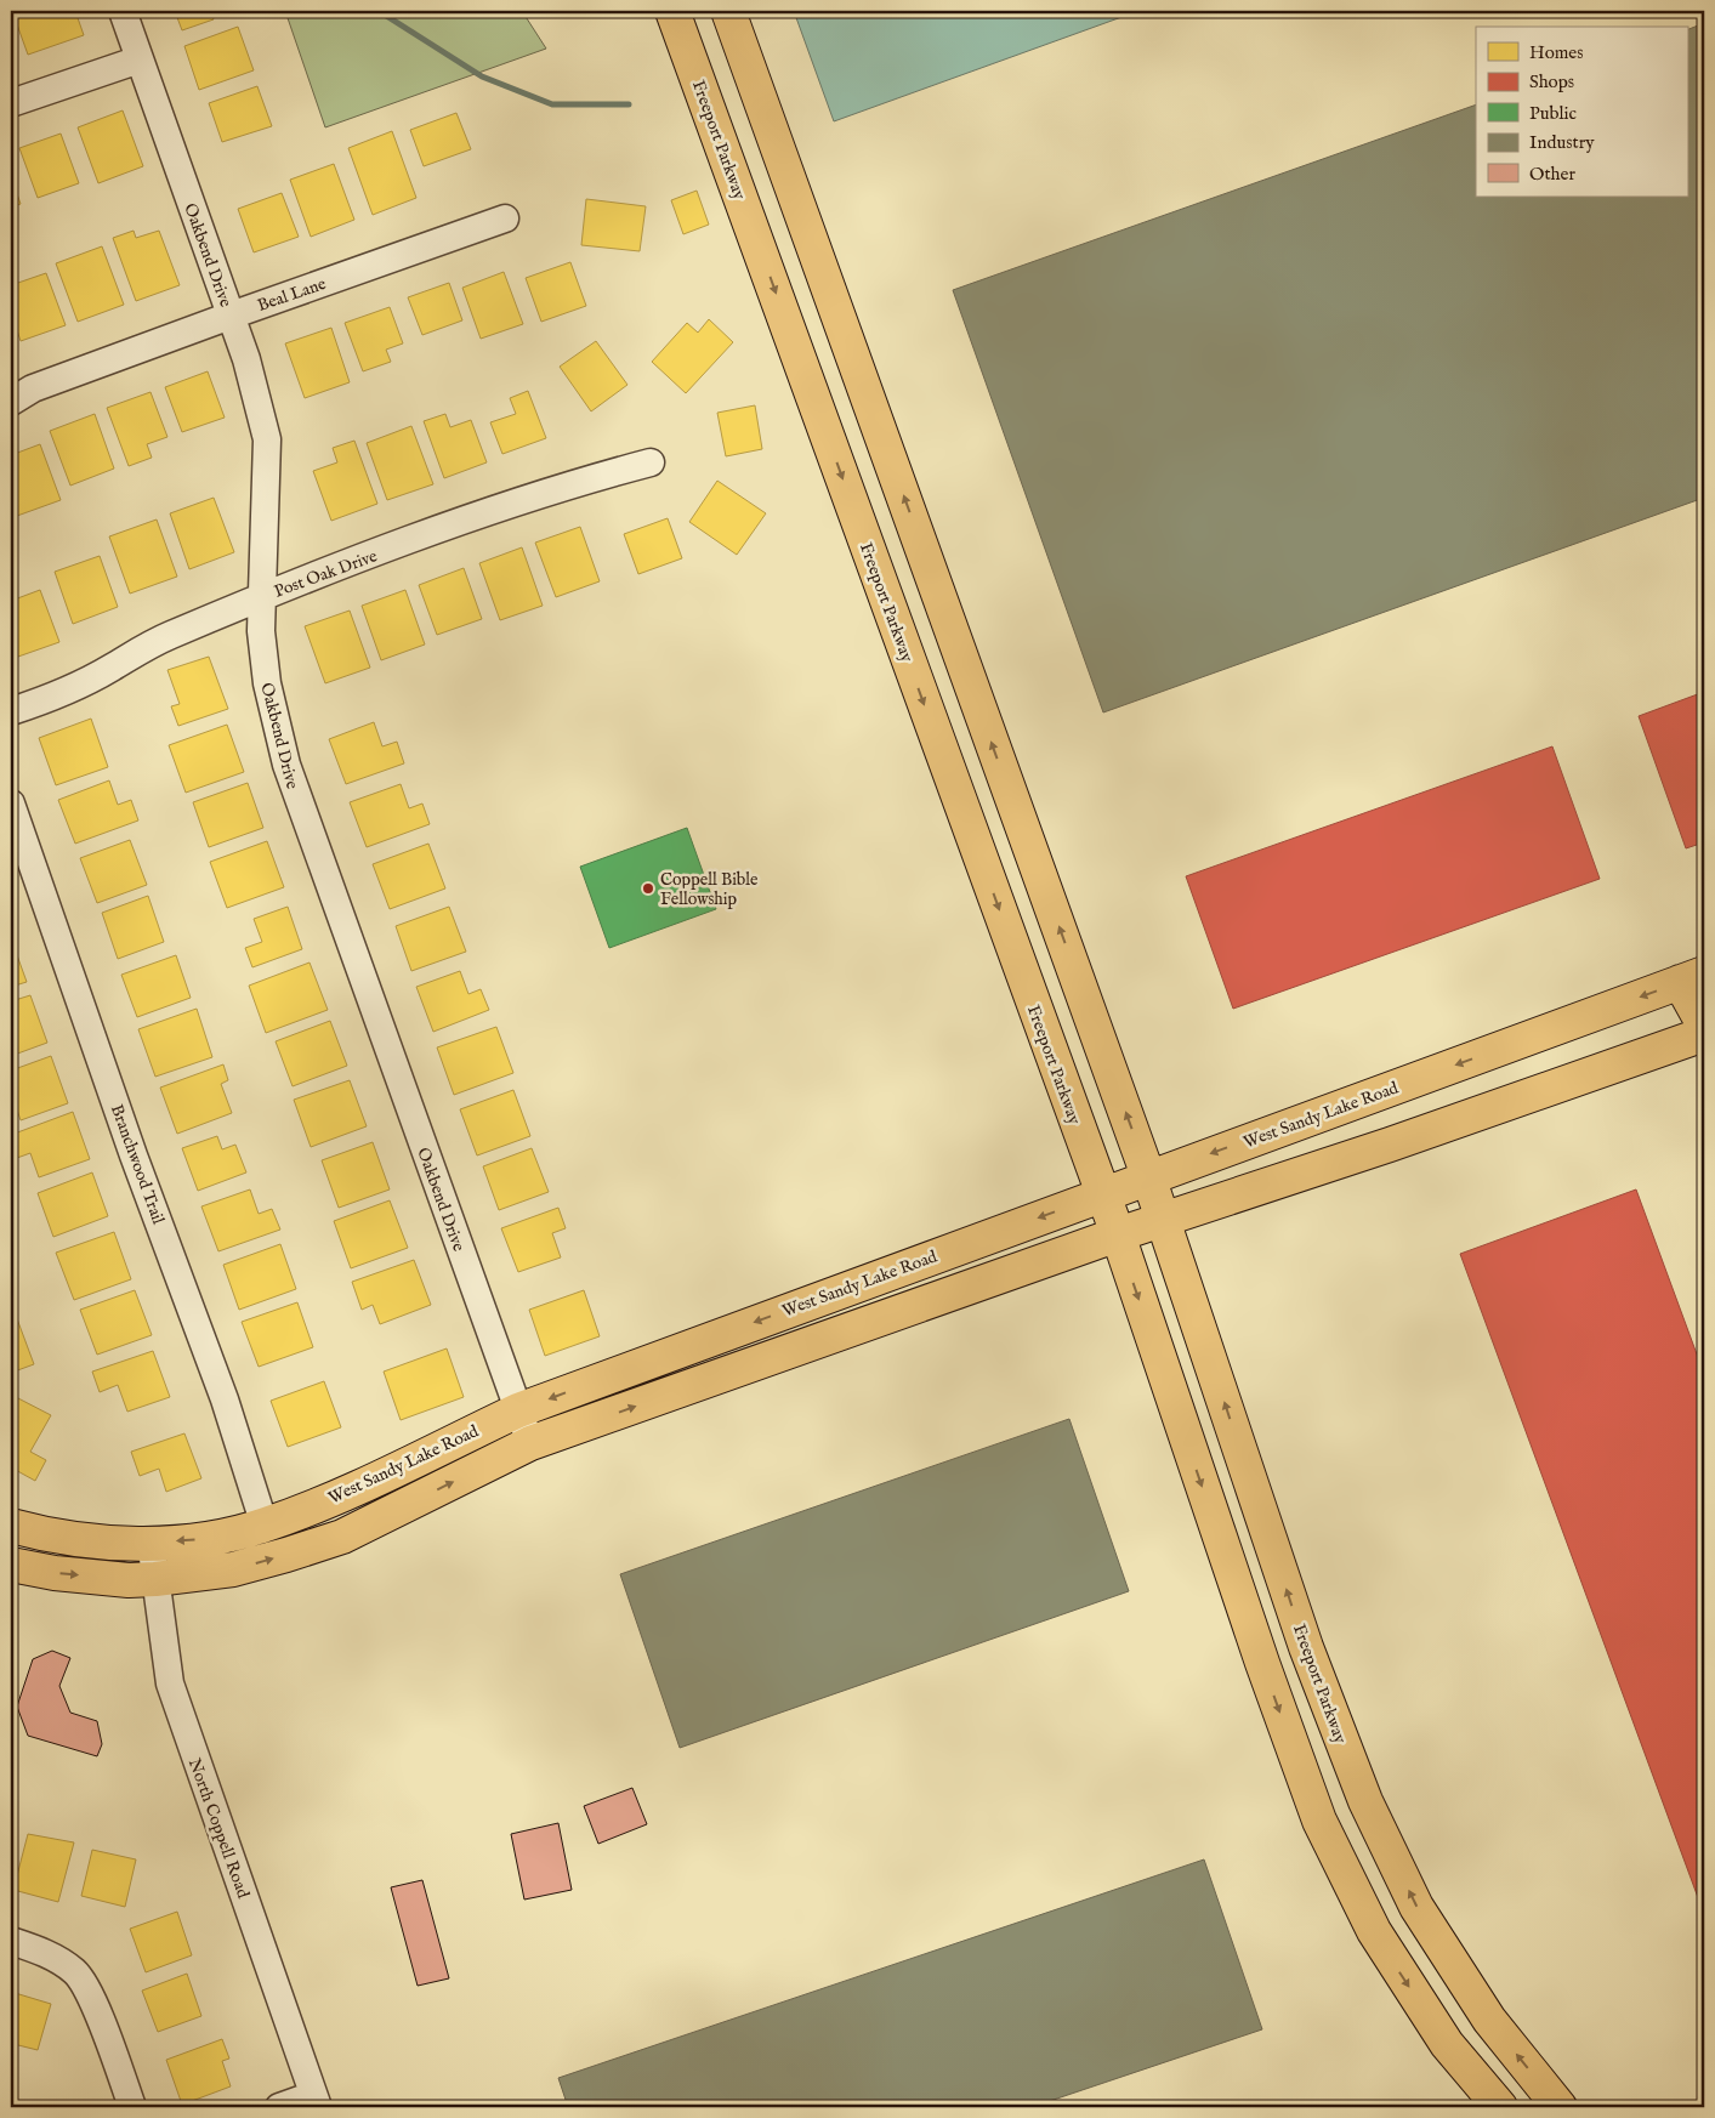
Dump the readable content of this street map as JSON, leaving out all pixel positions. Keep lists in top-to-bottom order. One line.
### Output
{"streets":{"main road":["Freeport Parkway","West Sandy Lake Road"],"street":["Oakbend Drive","Beal Lane","Post Oak Drive","Branchwood Trail","North Coppell Road"]},"crossings":[["Freeport Parkway","West Sandy Lake Road"],["Oakbend Drive","Beal Lane"],["Oakbend Drive","Post Oak Drive"],["Oakbend Drive","West Sandy Lake Road"],["West Sandy Lake Road","Branchwood Trail"],["West Sandy Lake Road","North Coppell Road"]],"places":["Coppell Bible Fellowship"],"legend":["Homes","Shops","Public","Industry","Other"]}
